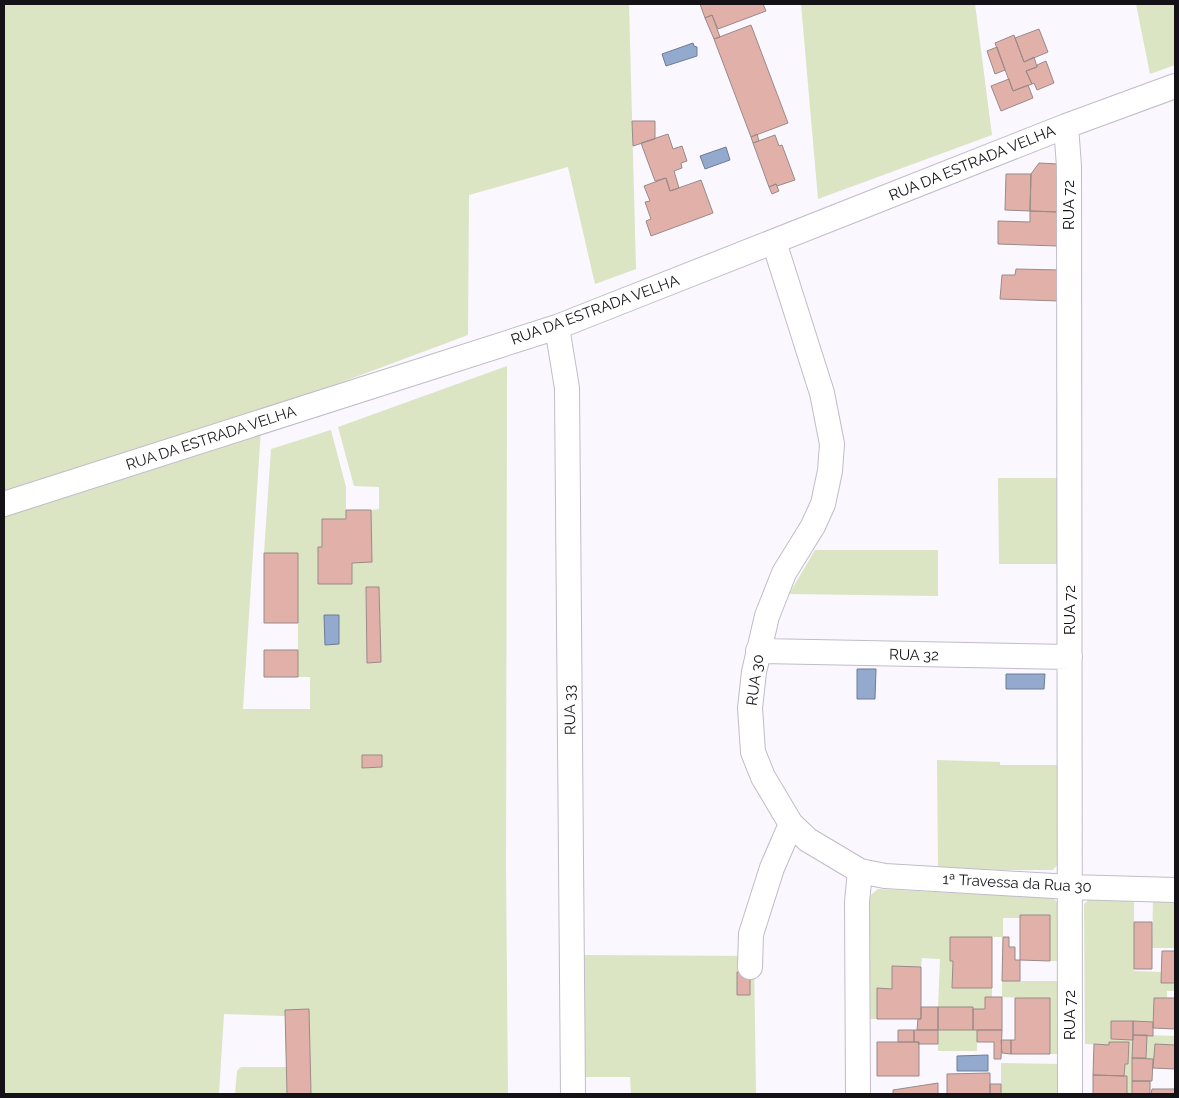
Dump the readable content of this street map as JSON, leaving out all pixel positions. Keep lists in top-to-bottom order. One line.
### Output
{"streets":{"street":["RUA DA ESTRADA VELHA","RUA 72","RUA 32","RUA 30","RUA 33","1ª Travessa da Rua 30"]},"crossings":[["RUA DA ESTRADA VELHA","RUA 72"],["RUA DA ESTRADA VELHA","RUA 30"],["RUA DA ESTRADA VELHA","RUA 33"],["RUA 72","RUA 32"],["RUA 72","1ª Travessa da Rua 30"],["RUA 32","RUA 30"],["RUA 30","1ª Travessa da Rua 30"]]}
